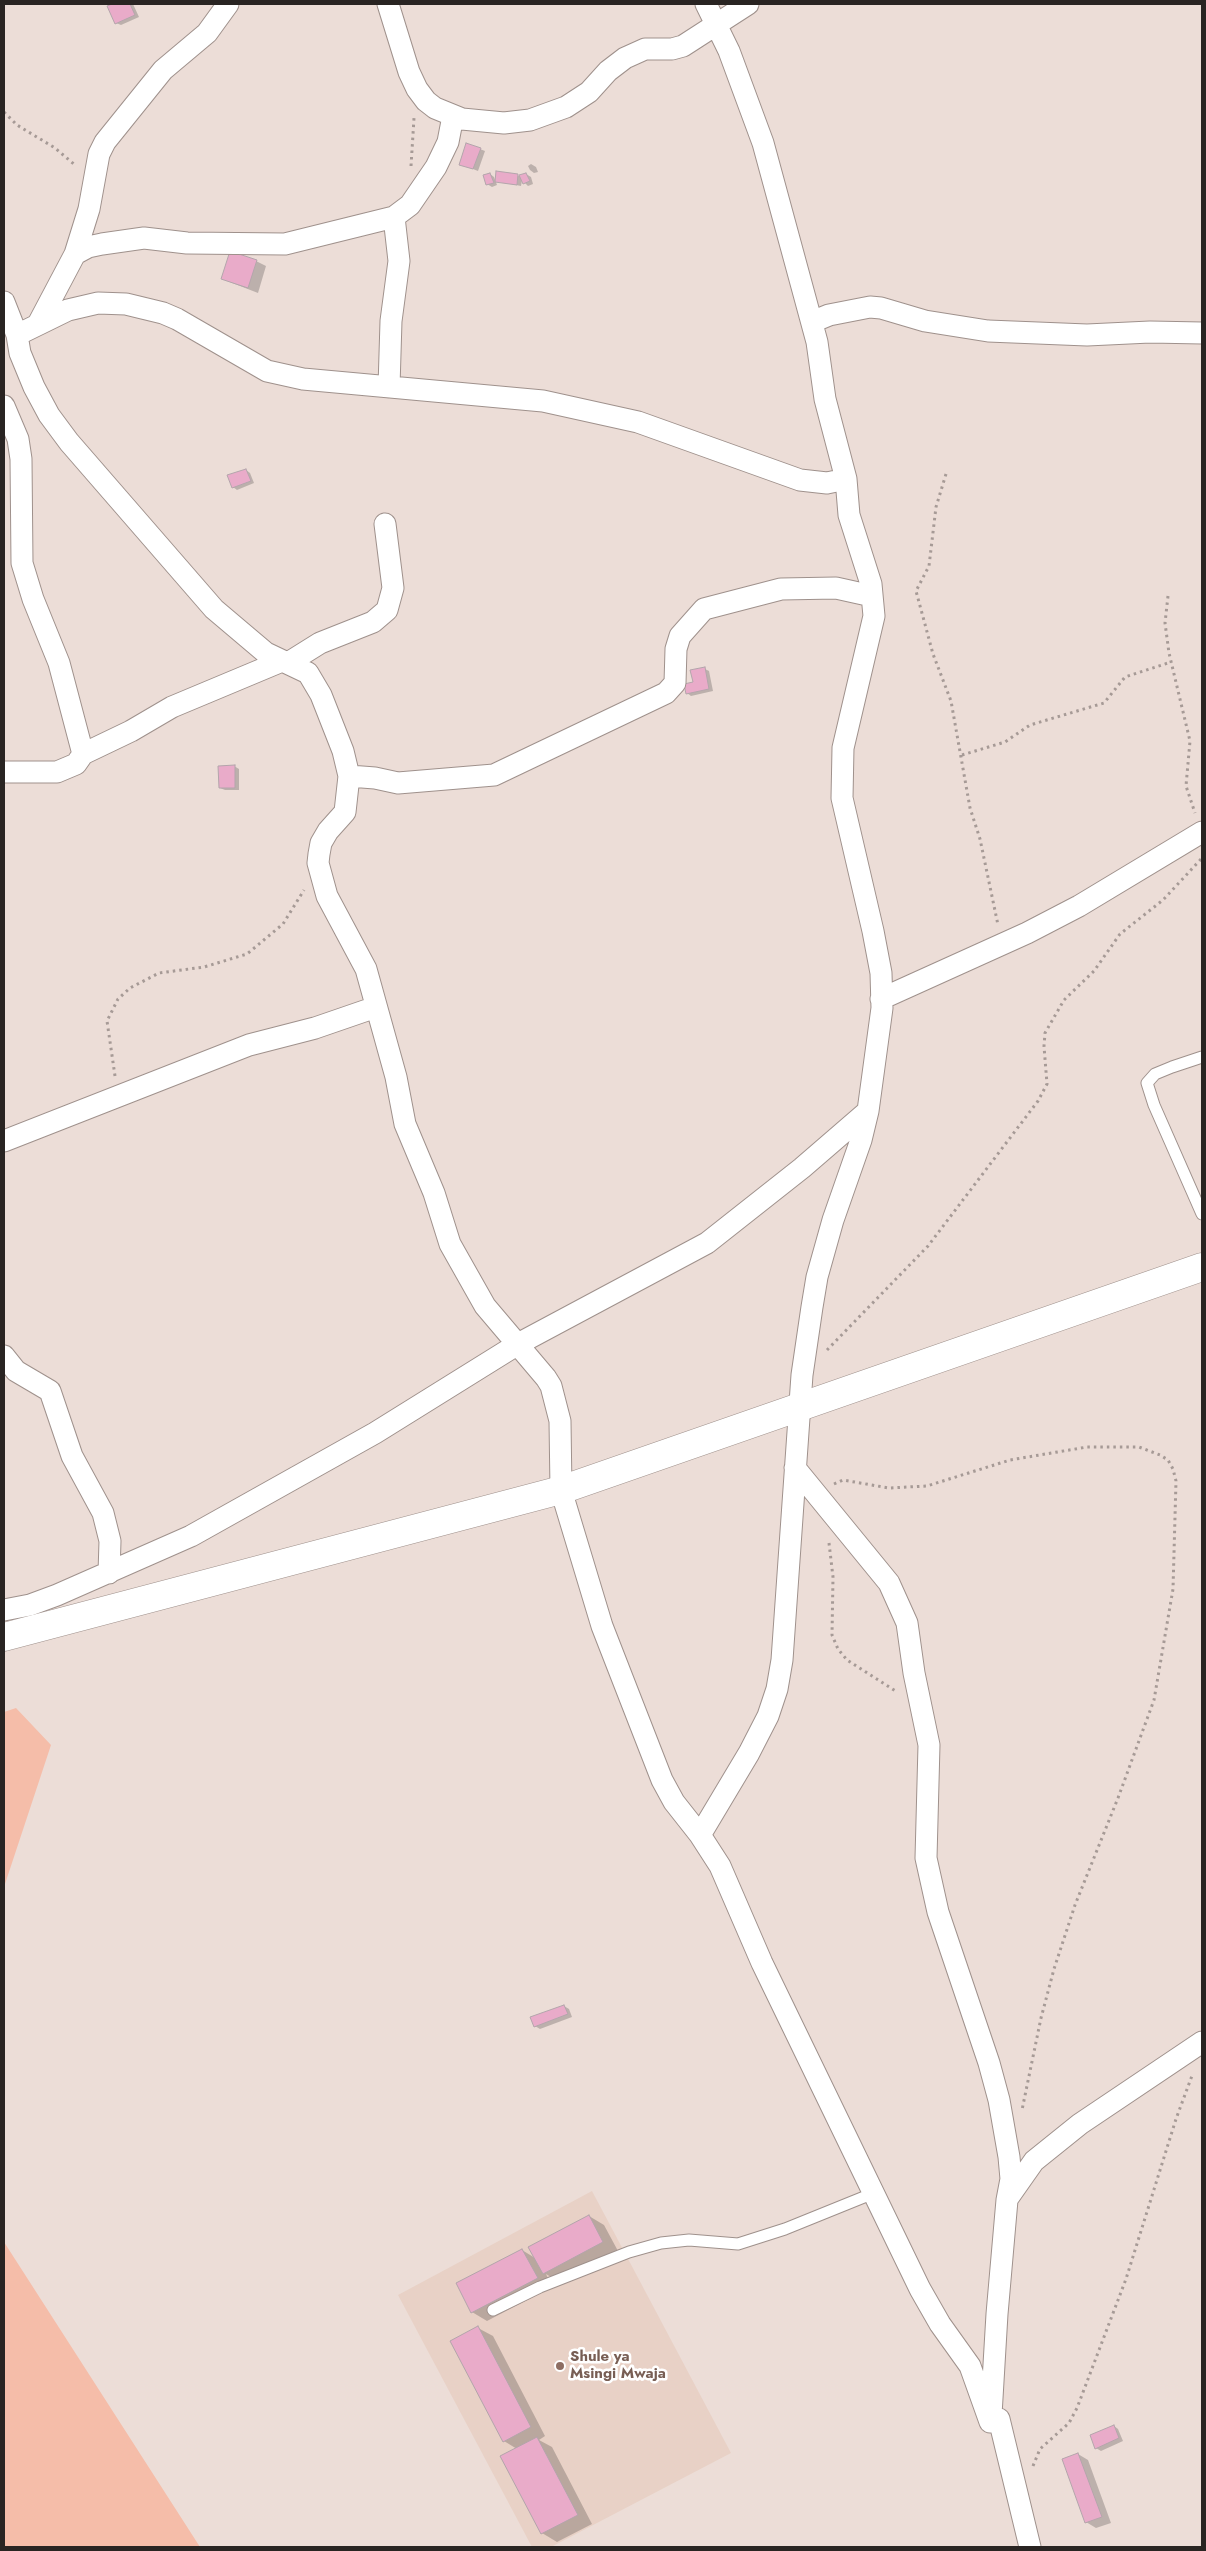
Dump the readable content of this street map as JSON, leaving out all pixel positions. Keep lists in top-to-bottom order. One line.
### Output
{"places":["Shule ya Msingi Mwaja"]}
